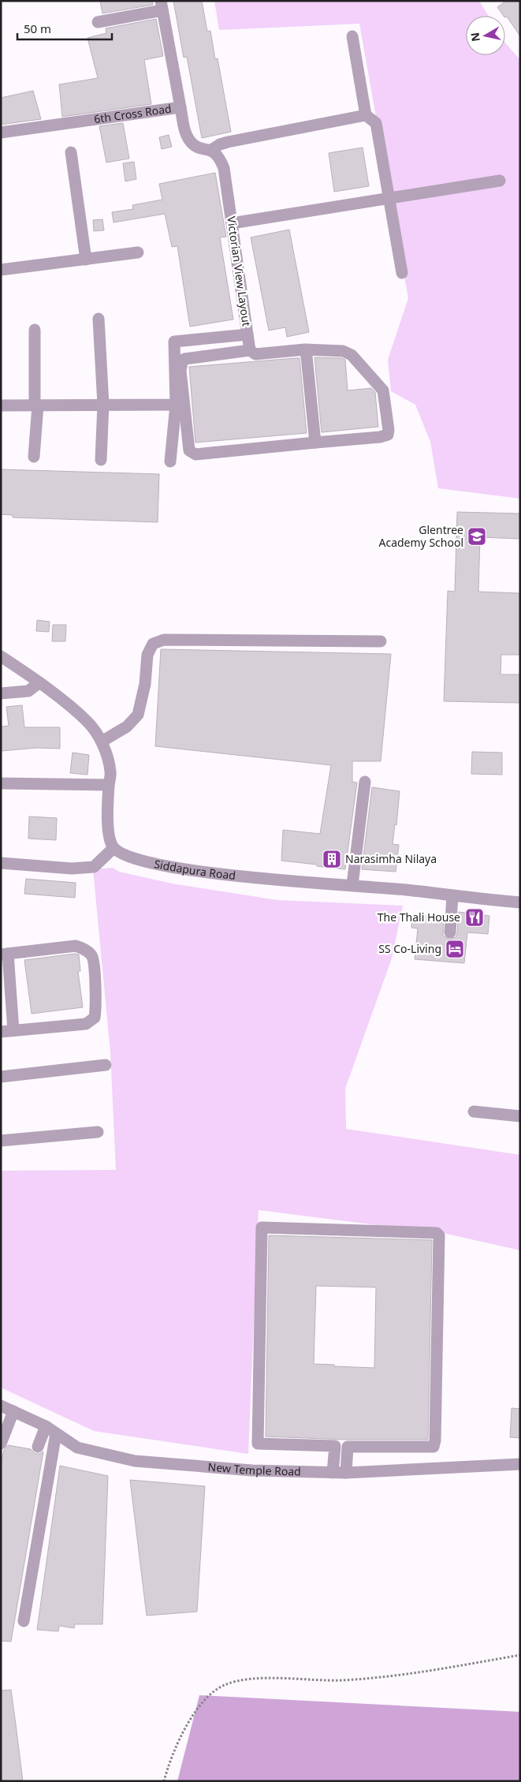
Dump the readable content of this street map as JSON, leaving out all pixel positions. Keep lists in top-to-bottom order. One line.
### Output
{"streets":{"street":["6th Cross Road","Victorian View Layout","Siddapura Road","New Temple Road"]},"places":{"school or university":["Glentree Academy School"],"building":["Narasimha Nilaya"],"restaurant":["The Thali House"],"hotel":["SS Co-Living"]},"scale_bar":"50 m","north":"left"}
